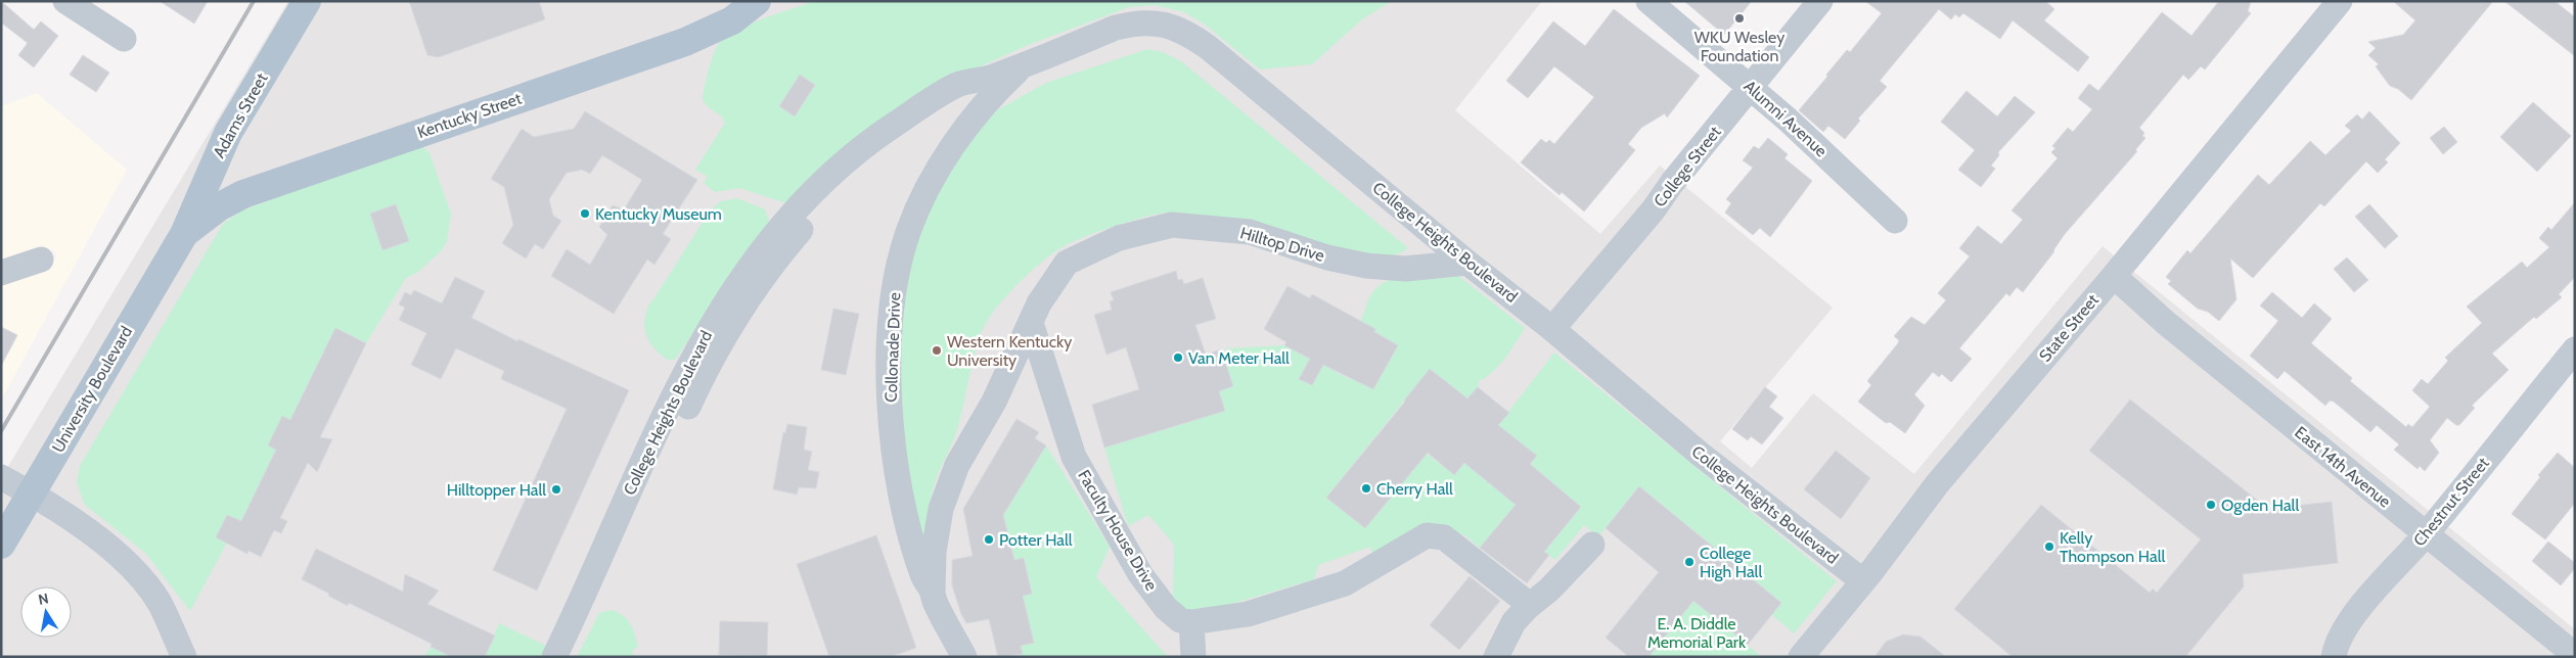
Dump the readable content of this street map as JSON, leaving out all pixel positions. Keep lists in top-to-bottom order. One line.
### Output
{"streets":{"main road":["Adams Street","Kentucky Street","University Boulevard"],"street":["Alumni Avenue","College Street","College Heights Boulevard","Hilltop Drive","State Street","Collonade Drive","East 14th Avenue","Chestnut Street","Faculty House Drive"]},"crossings":[["Adams Street","Kentucky Street"],["Adams Street","University Boulevard"],["Kentucky Street","University Boulevard"],["Alumni Avenue","College Street"],["College Street","College Heights Boulevard"],["College Heights Boulevard","Hilltop Drive"],["College Heights Boulevard","State Street"],["College Heights Boulevard","Collonade Drive"],["Hilltop Drive","Collonade Drive"],["Hilltop Drive","Faculty House Drive"],["State Street","East 14th Avenue"],["East 14th Avenue","Chestnut Street"]],"parks":["E. A. Diddle Memorial Park"],"places":["WKU Wesley Foundation","Kentucky Museum","Western Kentucky University","Van Meter Hall","Cherry Hall","Hilltopper Hall","Ogden Hall","Potter Hall","Kelly Thompson Hall","College High Hall"],"north":"top"}
